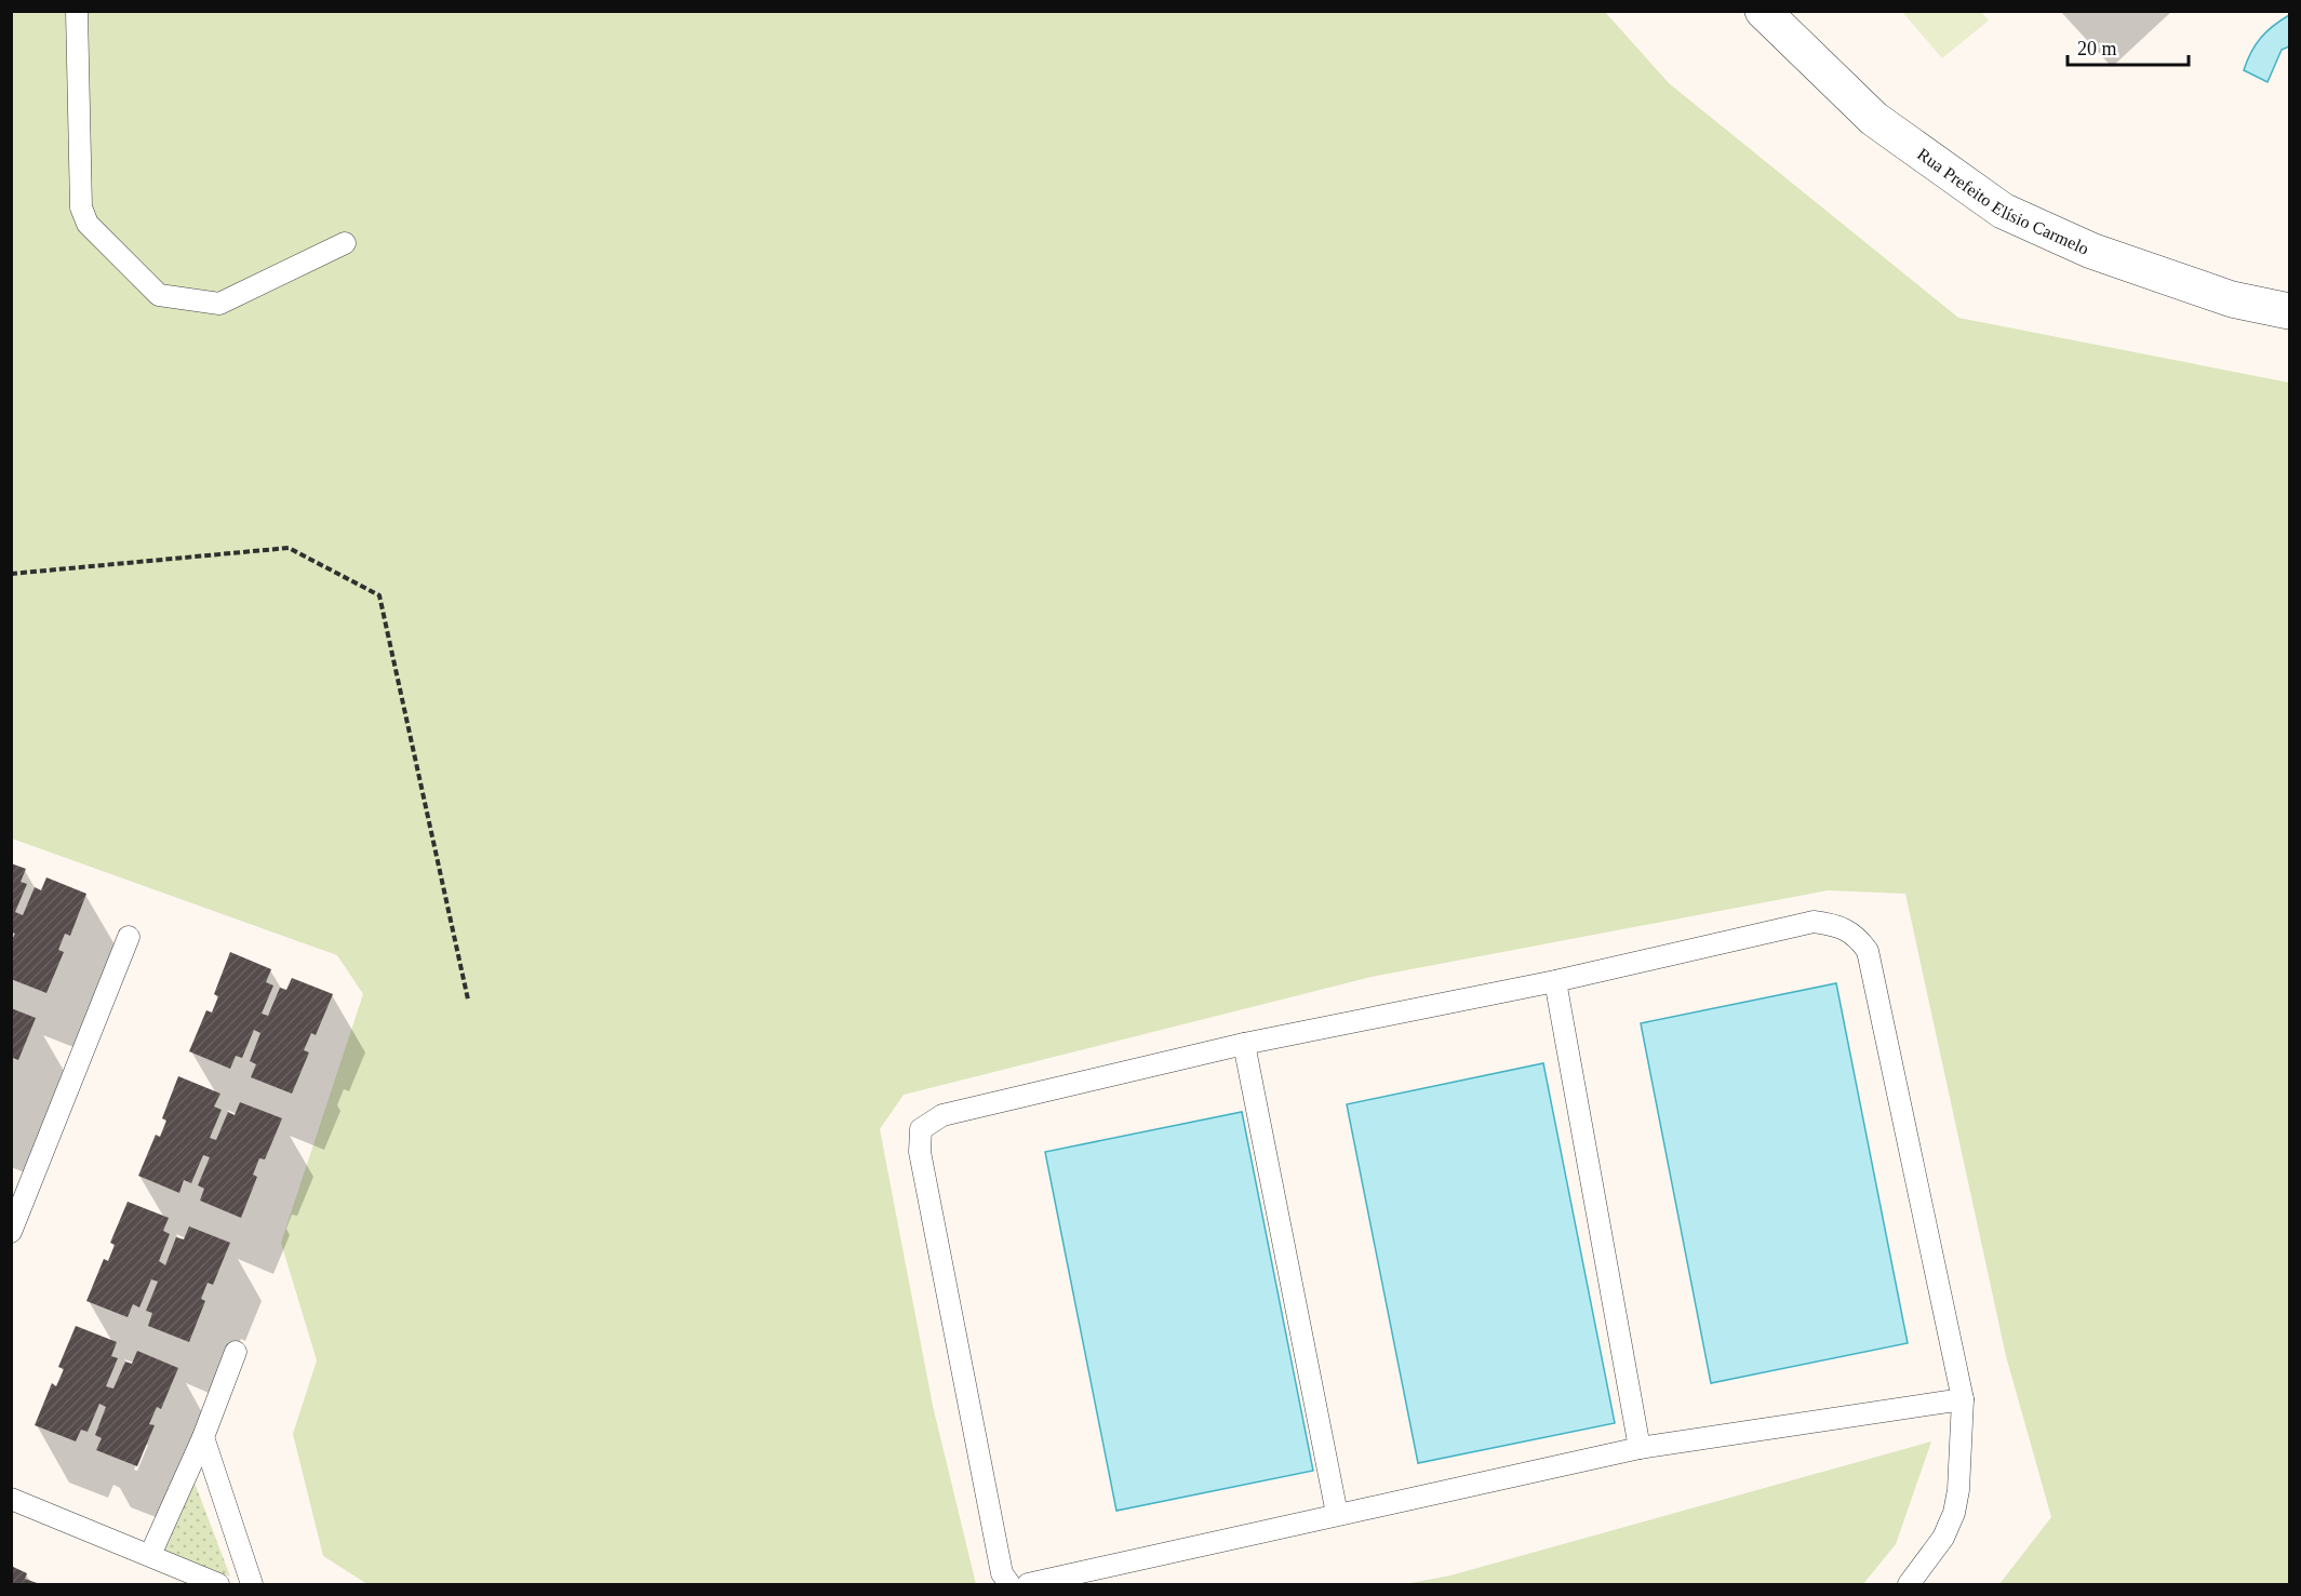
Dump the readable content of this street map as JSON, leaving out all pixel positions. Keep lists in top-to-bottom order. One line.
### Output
{"streets":{"street":["Rua Prefeito Elísio Carmelo"]},"scale_bar":"20 m"}
